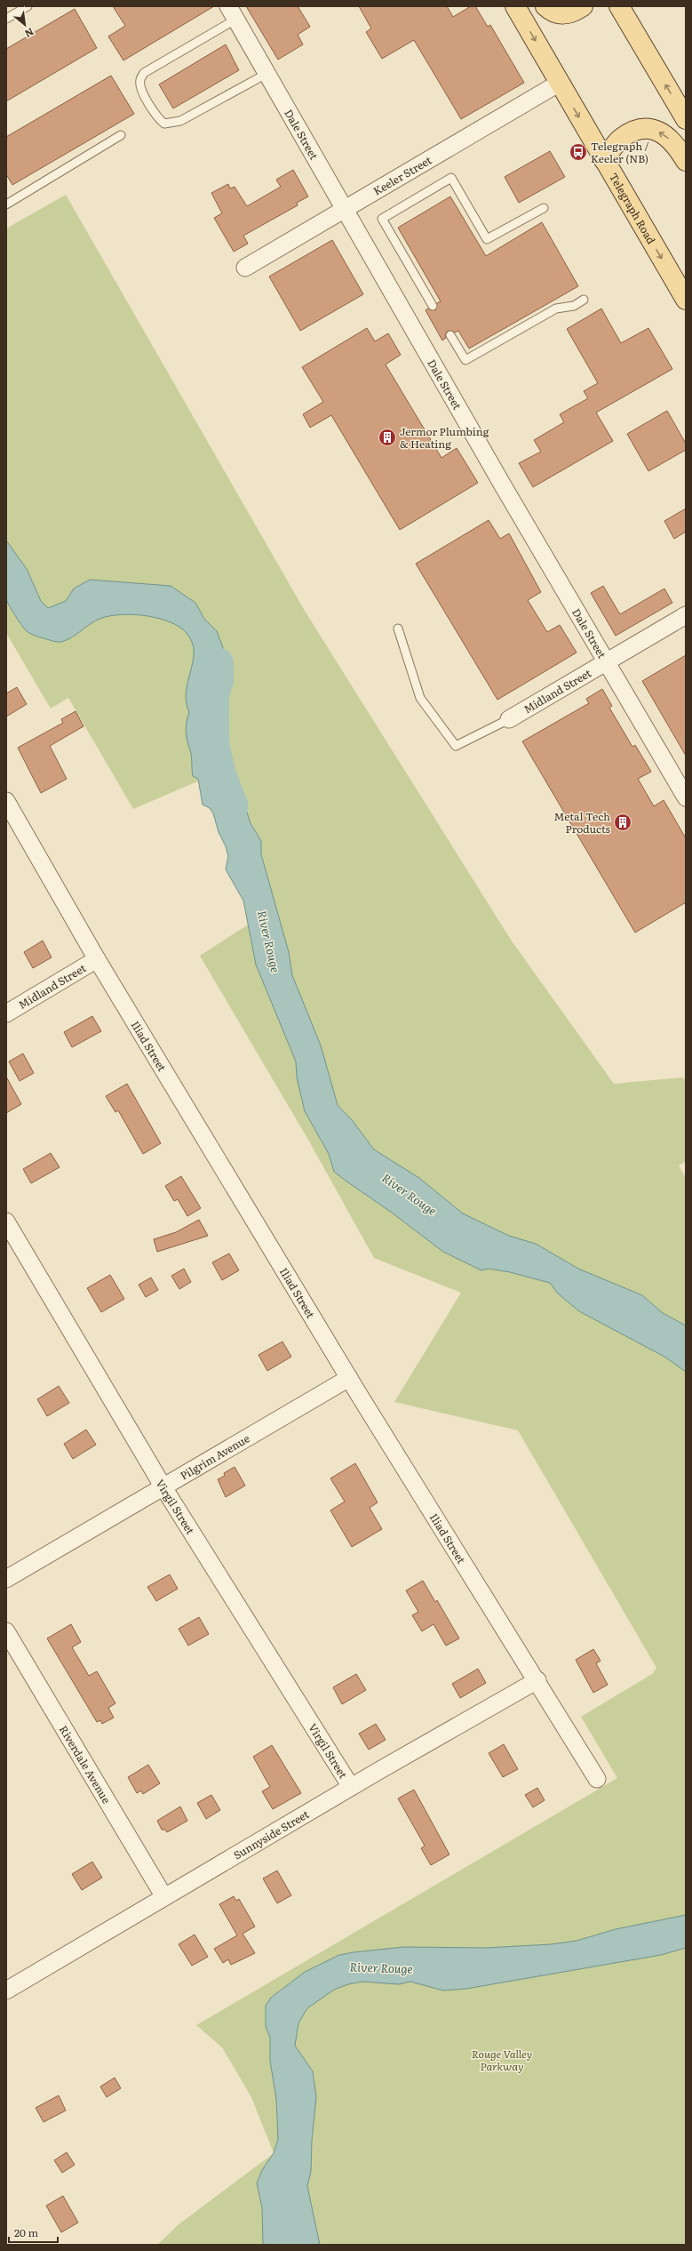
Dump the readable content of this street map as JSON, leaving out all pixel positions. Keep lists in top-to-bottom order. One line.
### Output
{"streets":{"main road":["Telegraph Road"],"street":["Dale Street","Keeler Street","Midland Street","Iliad Street","Pilgrim Avenue","Virgil Street","Riverdale Avenue","Sunnyside Street"]},"crossings":[["Dale Street","Keeler Street"],["Dale Street","Midland Street"],["Keeler Street","Telegraph Road"],["Midland Street","Iliad Street"],["Iliad Street","Pilgrim Avenue"],["Iliad Street","Sunnyside Street"],["Pilgrim Avenue","Virgil Street"],["Virgil Street","Sunnyside Street"],["Riverdale Avenue","Sunnyside Street"]],"water":["River Rouge"],"parks":["Rouge Valley Parkway"],"places":{"bus stop":["Telegraph / Keeler (NB)"],"building":["Jermor Plumbing & Heating","Metal Tech Products"]},"scale_bar":"20 m","north":"bottom right"}
